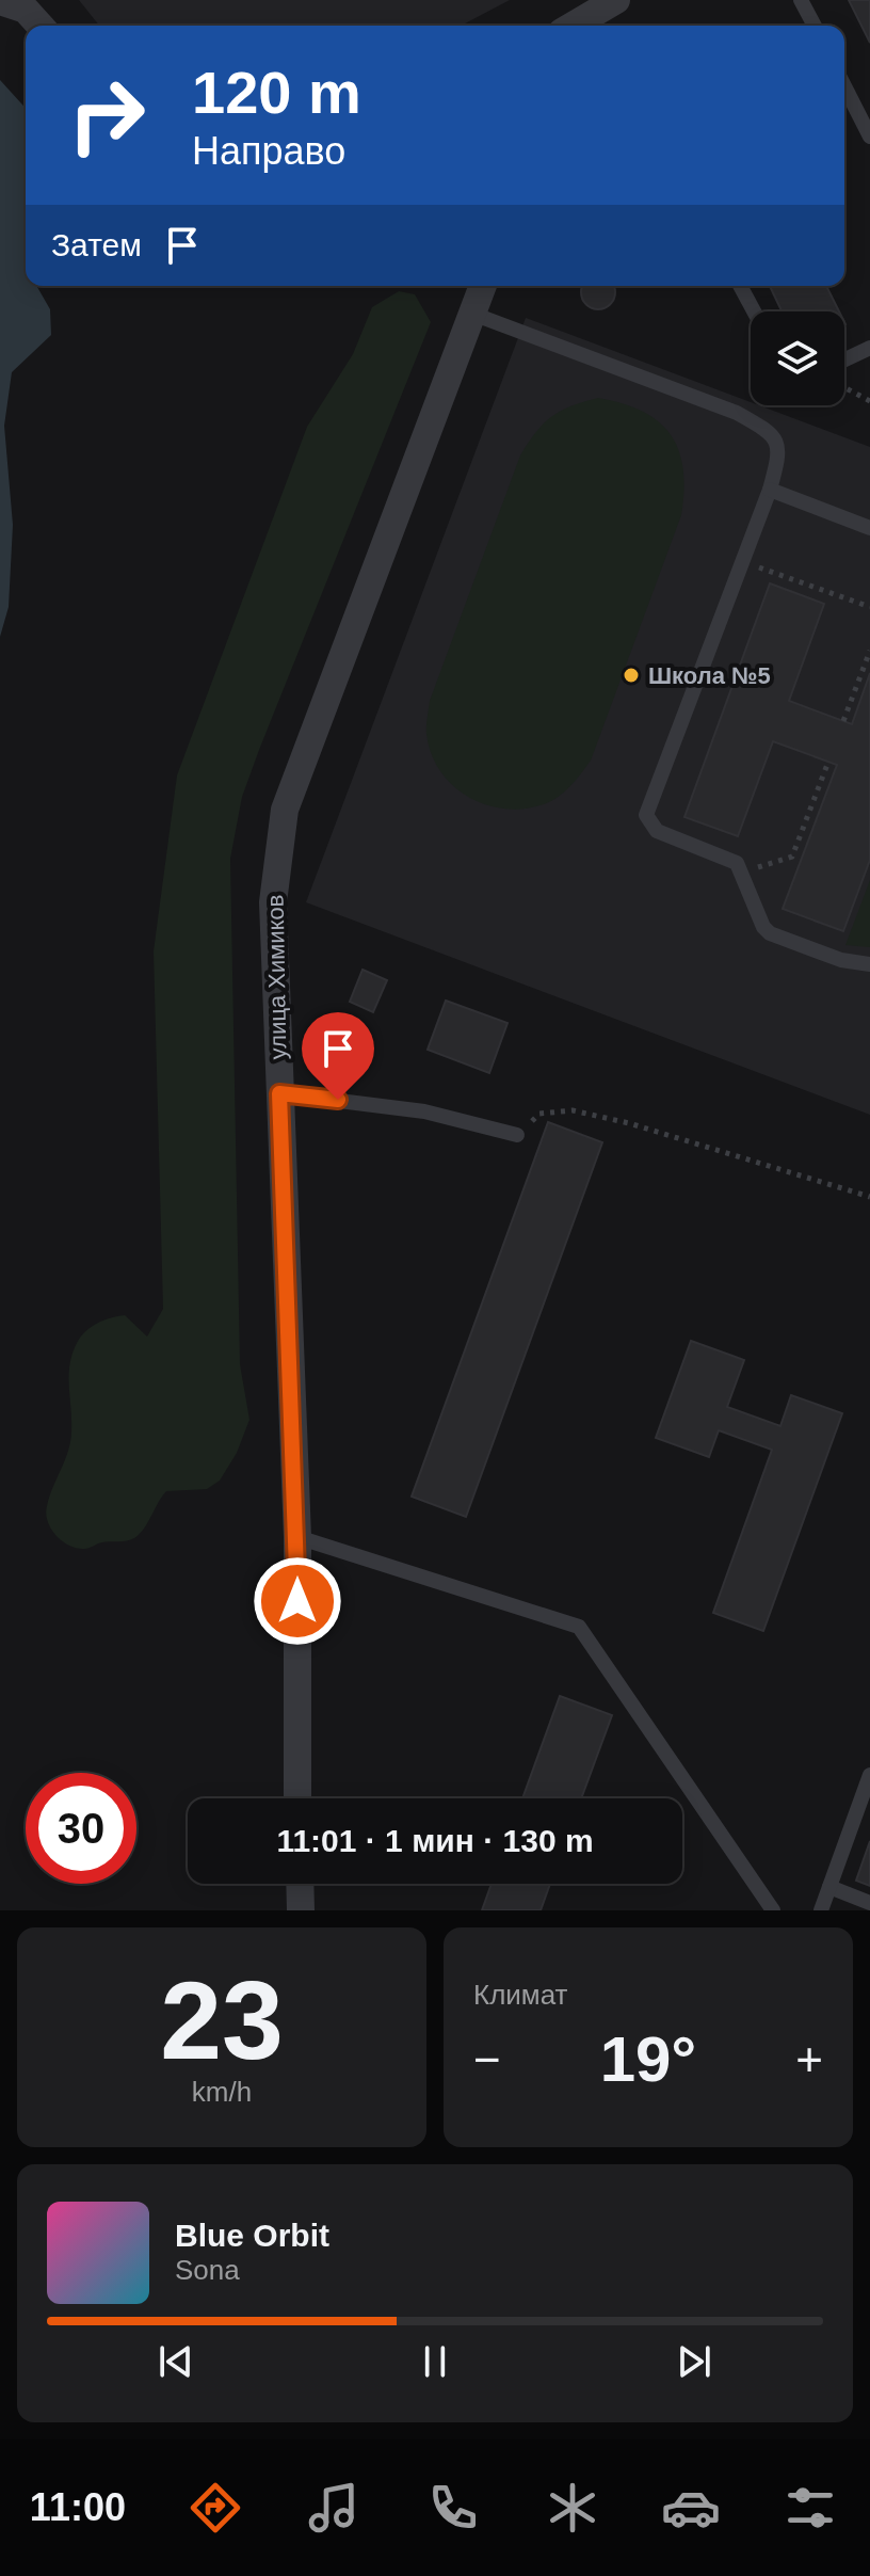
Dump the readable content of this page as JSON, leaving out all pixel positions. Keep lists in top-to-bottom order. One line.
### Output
{"streets":{"street":["улица Химиков"]},"places":["Школа №5"],"page":{"turn":["120 m","Направо"],"then":"Затем","limit":"30","trip":"11:01 · 1 мин · 130 m","tile":[["23","km/h"],"Климат"],"heat":["−","19°","+"],"song":["Blue Orbit","Sona"],"tabs":"11:00"}}
